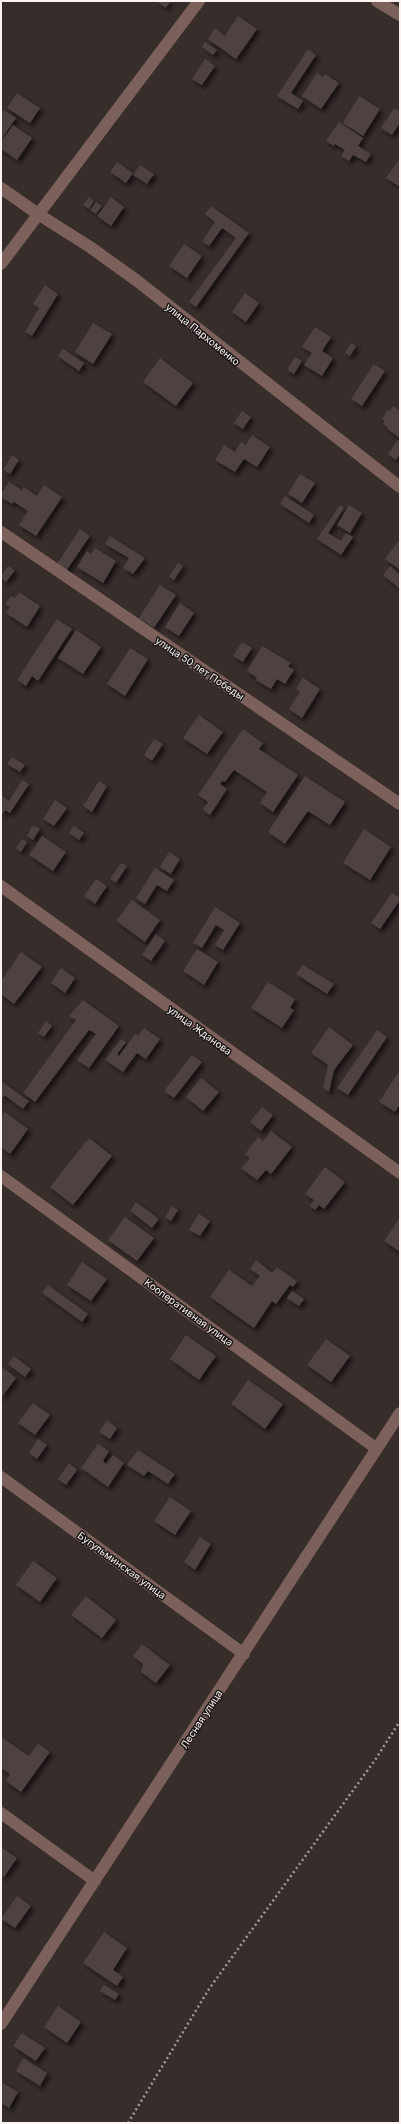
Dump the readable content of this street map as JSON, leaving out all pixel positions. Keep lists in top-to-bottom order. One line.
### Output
{"streets":{"street":["улица Пархоменко","улица 50 лет Победы","улица Жданова","Кооперативная улица","Бугульминская улица","Лесная улица"]},"crossings":[["Кооперативная улица","Лесная улица"],["Бугульминская улица","Лесная улица"]]}
